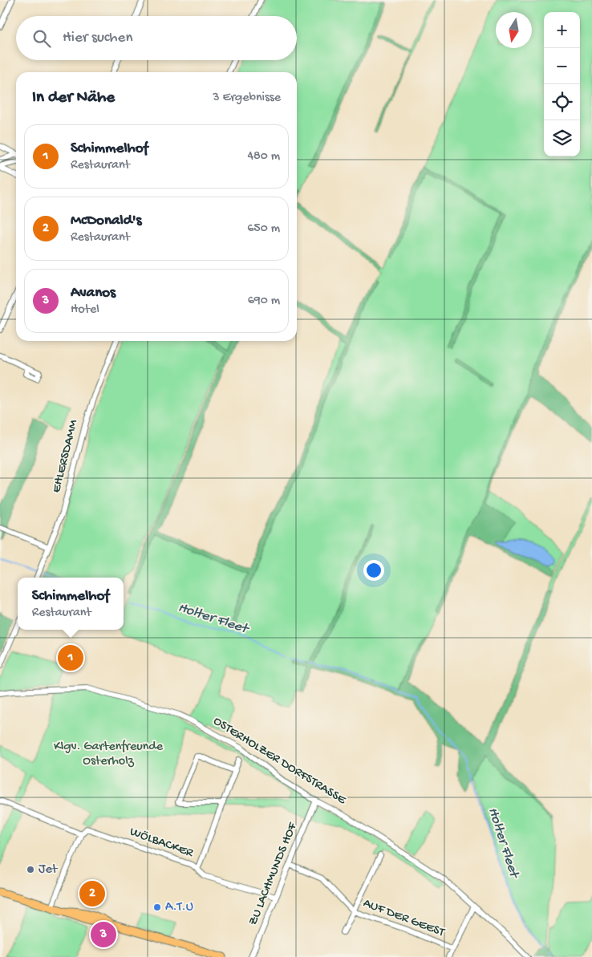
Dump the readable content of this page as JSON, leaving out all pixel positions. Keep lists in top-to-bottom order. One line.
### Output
{"streets":{"street":["EHLERSDAMM","OSTERHOLZER DORFSTRASSE","WÖLBACKER","ZU LACHMUNDS HOF","AUF DER GEEST"]},"crossings":[["OSTERHOLZER DORFSTRASSE","ZU LACHMUNDS HOF"],["WÖLBACKER","ZU LACHMUNDS HOF"],["ZU LACHMUNDS HOF","AUF DER GEEST"]],"water":["Holter Fleet"],"parks":["Klgv. Gartenfreunde Osterholz"],"places":["Jet","A.T.U"],"north":"bottom","page":{"map_buttons":["+","−"],"search":"Hier suchen","heading":["In der Nähe","3 Ergebnisse"],"list":[{"mark":"1","name":"Schimmelhof","note":"Restaurant","value":"480 m"},{"mark":"2","name":"McDonald's","note":"Restaurant","value":"650 m"},{"mark":"3","name":"Avanos","note":"Hotel","value":"690 m"}],"popup":["Schimmelhof","Restaurant"],"pins":["1","2","3"]}}
